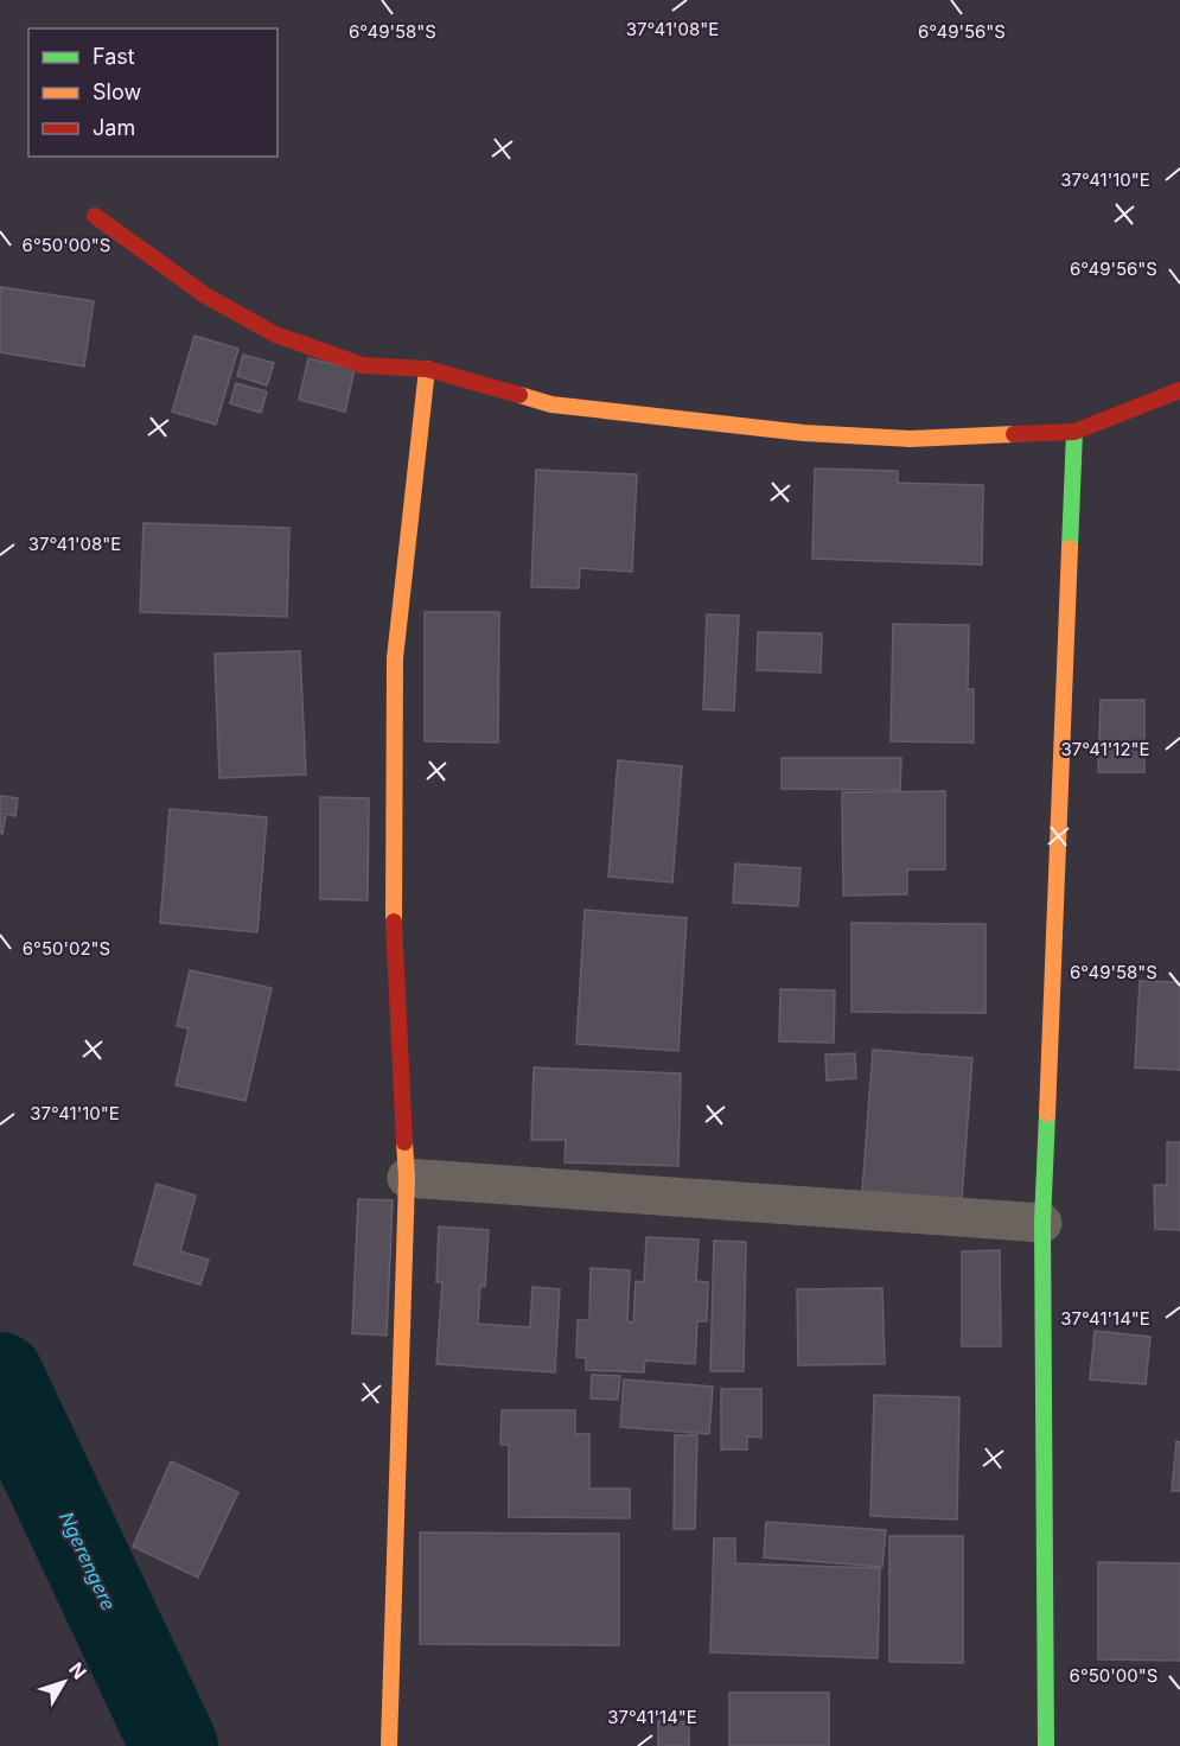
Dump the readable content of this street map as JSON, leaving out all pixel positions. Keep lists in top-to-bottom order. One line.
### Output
{"water":["Ngerengere"],"legend":["Fast","Slow","Jam"],"north":"top right","coordinates":["37°41'08\"E","6°49'58\"S","6°49'56\"S","37°41'10\"E","6°50'00\"S","37°41'12\"E","6°50'02\"S","37°41'14\"E"]}
